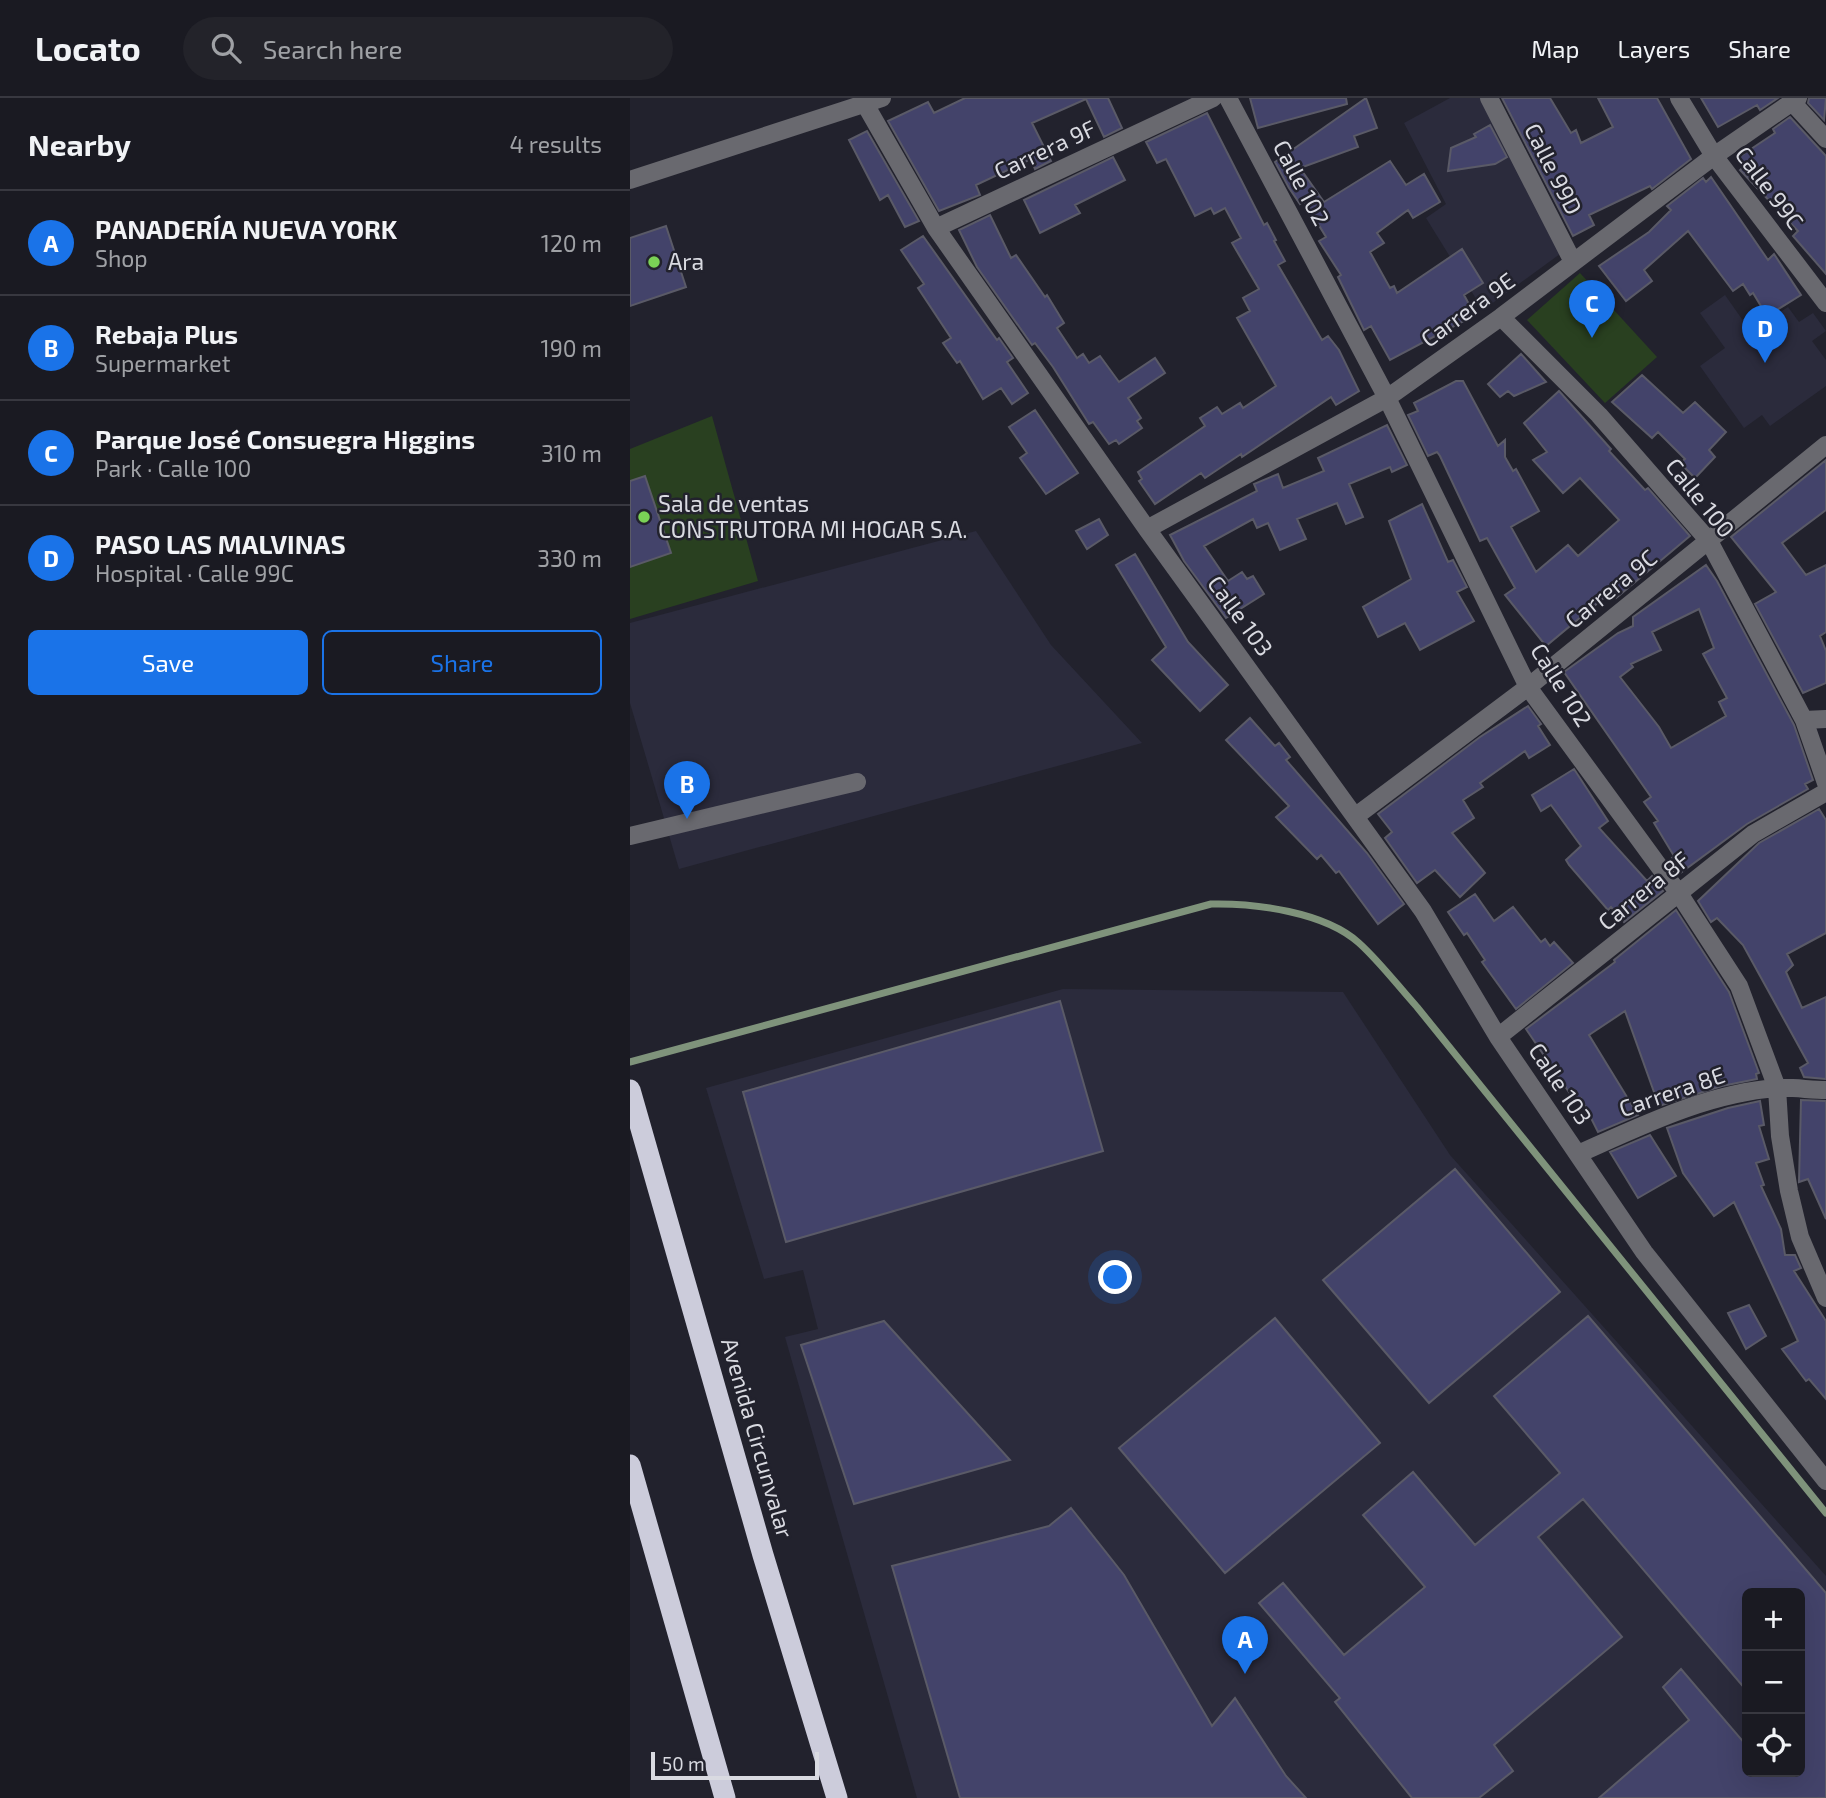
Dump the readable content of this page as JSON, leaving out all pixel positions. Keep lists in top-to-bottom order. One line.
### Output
{"streets":{"highway":["Avenida Circunvalar"],"street":["Carrera 9F","Calle 99D","Calle 102","Calle 99C","Carrera 9E","Calle 100","Carrera 9C","Calle 103","Carrera 8F","Carrera 8E"]},"crossings":[["Carrera 9F","Calle 103"],["Calle 99D","Carrera 9E"],["Calle 102","Carrera 9E"],["Calle 102","Carrera 9C"],["Calle 102","Carrera 8F"],["Calle 102","Carrera 8E"],["Calle 99C","Carrera 9E"],["Carrera 9E","Calle 100"],["Carrera 9E","Calle 103"],["Calle 100","Carrera 9C"],["Carrera 9C","Calle 103"],["Calle 103","Carrera 8F"],["Calle 103","Carrera 8E"]],"places":["Ara","Sala de ventas CONSTRUTORA MI HOGAR S.A."],"scale_bar":"50 m","page":{"header":"Locato","search":"Search here","nav":["Map","Layers","Share"],"heading":["Nearby","4 results"],"list":[{"mark":"A","name":"PANADERÍA NUEVA YORK","note":"Shop","value":"120 m"},{"mark":"B","name":"Rebaja Plus","note":"Supermarket","value":"190 m"},{"mark":"C","name":"Parque José Consuegra Higgins","note":"Park · Calle 100","value":"310 m"},{"mark":"D","name":"PASO LAS MALVINAS","note":"Hospital · Calle 99C","value":"330 m"}],"pins":["C","D","B","A"],"buttons":["Save","Share"],"map_buttons":["+","−"],"scale":"50 m"}}
